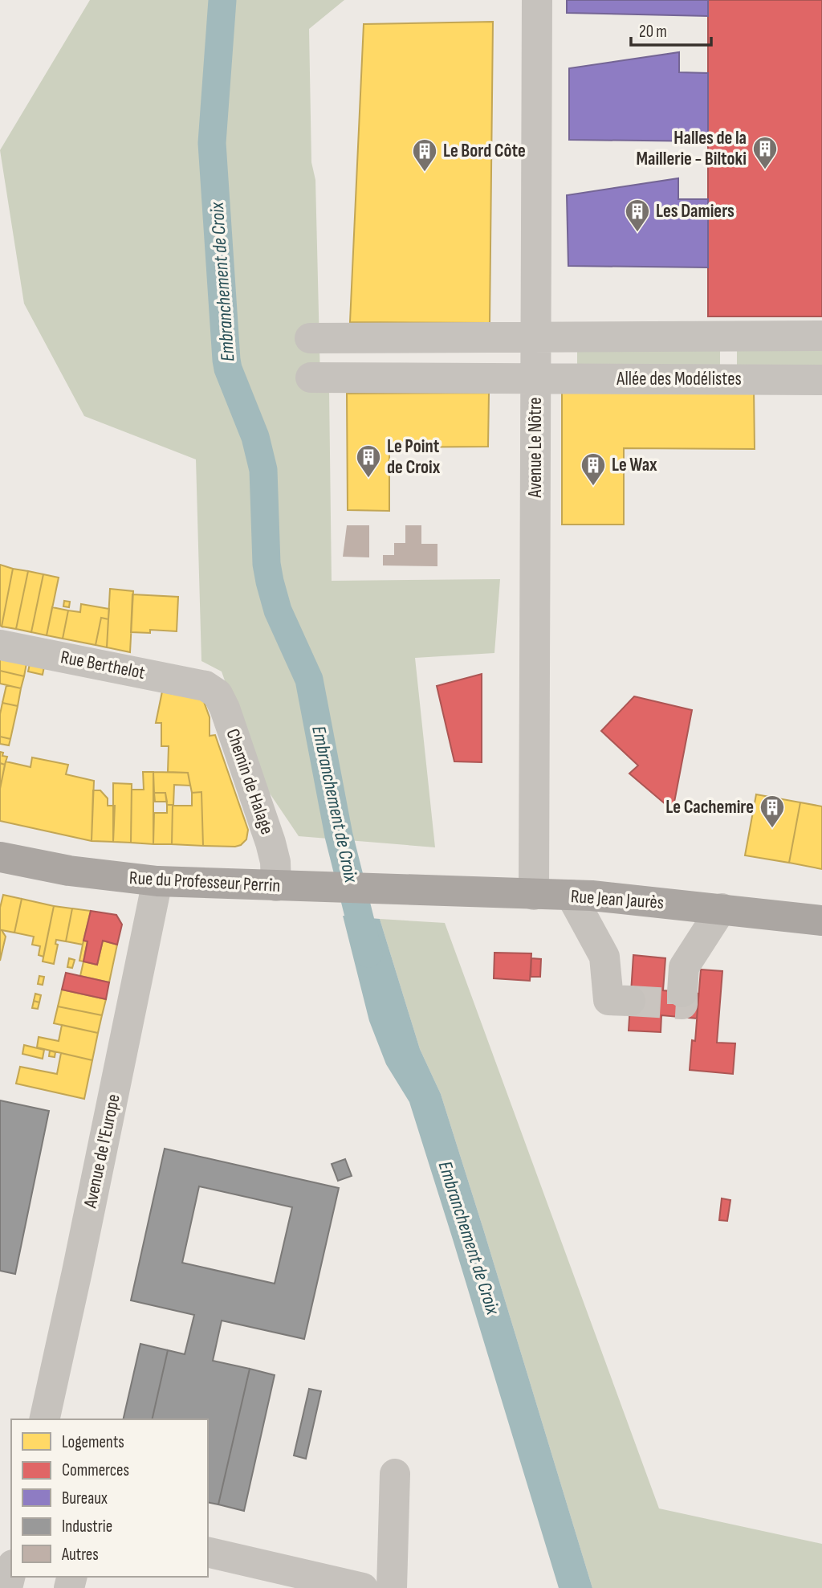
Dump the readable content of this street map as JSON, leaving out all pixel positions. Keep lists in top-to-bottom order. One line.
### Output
{"streets":{"main road":["Rue du Professeur Perrin","Rue Jean Jaurès"],"street":["Allée des Modélistes","Avenue Le Nôtre","Rue Berthelot","Chemin de Halage","Avenue de l'Europe"]},"crossings":[["Allée des Modélistes","Avenue Le Nôtre"],["Avenue Le Nôtre","Rue Jean Jaurès"],["Rue Berthelot","Chemin de Halage"],["Chemin de Halage","Rue du Professeur Perrin"],["Rue du Professeur Perrin","Rue Jean Jaurès"],["Rue du Professeur Perrin","Avenue de l'Europe"]],"water":["Embranchement de Croix"],"places":{"building":["Halles de la Maillerie - Biltoki","Le Bord Côte","Les Damiers","Le Point de Croix","Le Wax","Le Cachemire"]},"legend":["Logements","Commerces","Bureaux","Industrie","Autres"],"scale_bar":"20 m"}
